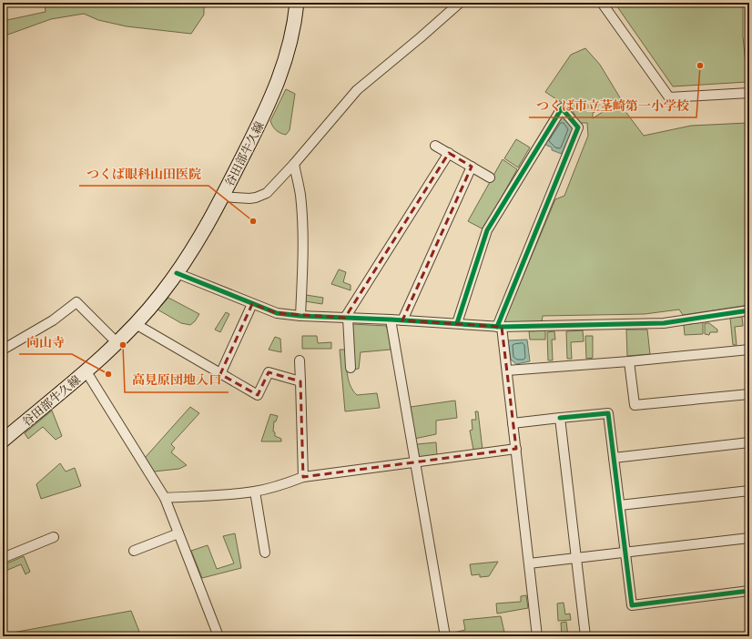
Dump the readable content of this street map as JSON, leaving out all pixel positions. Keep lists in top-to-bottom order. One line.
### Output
{"streets":{"main road":["谷田部牛久線"]},"places":["つくば市立茎崎第一小学校","つくば眼科山田医院","高見原団地入口","向山寺"]}
